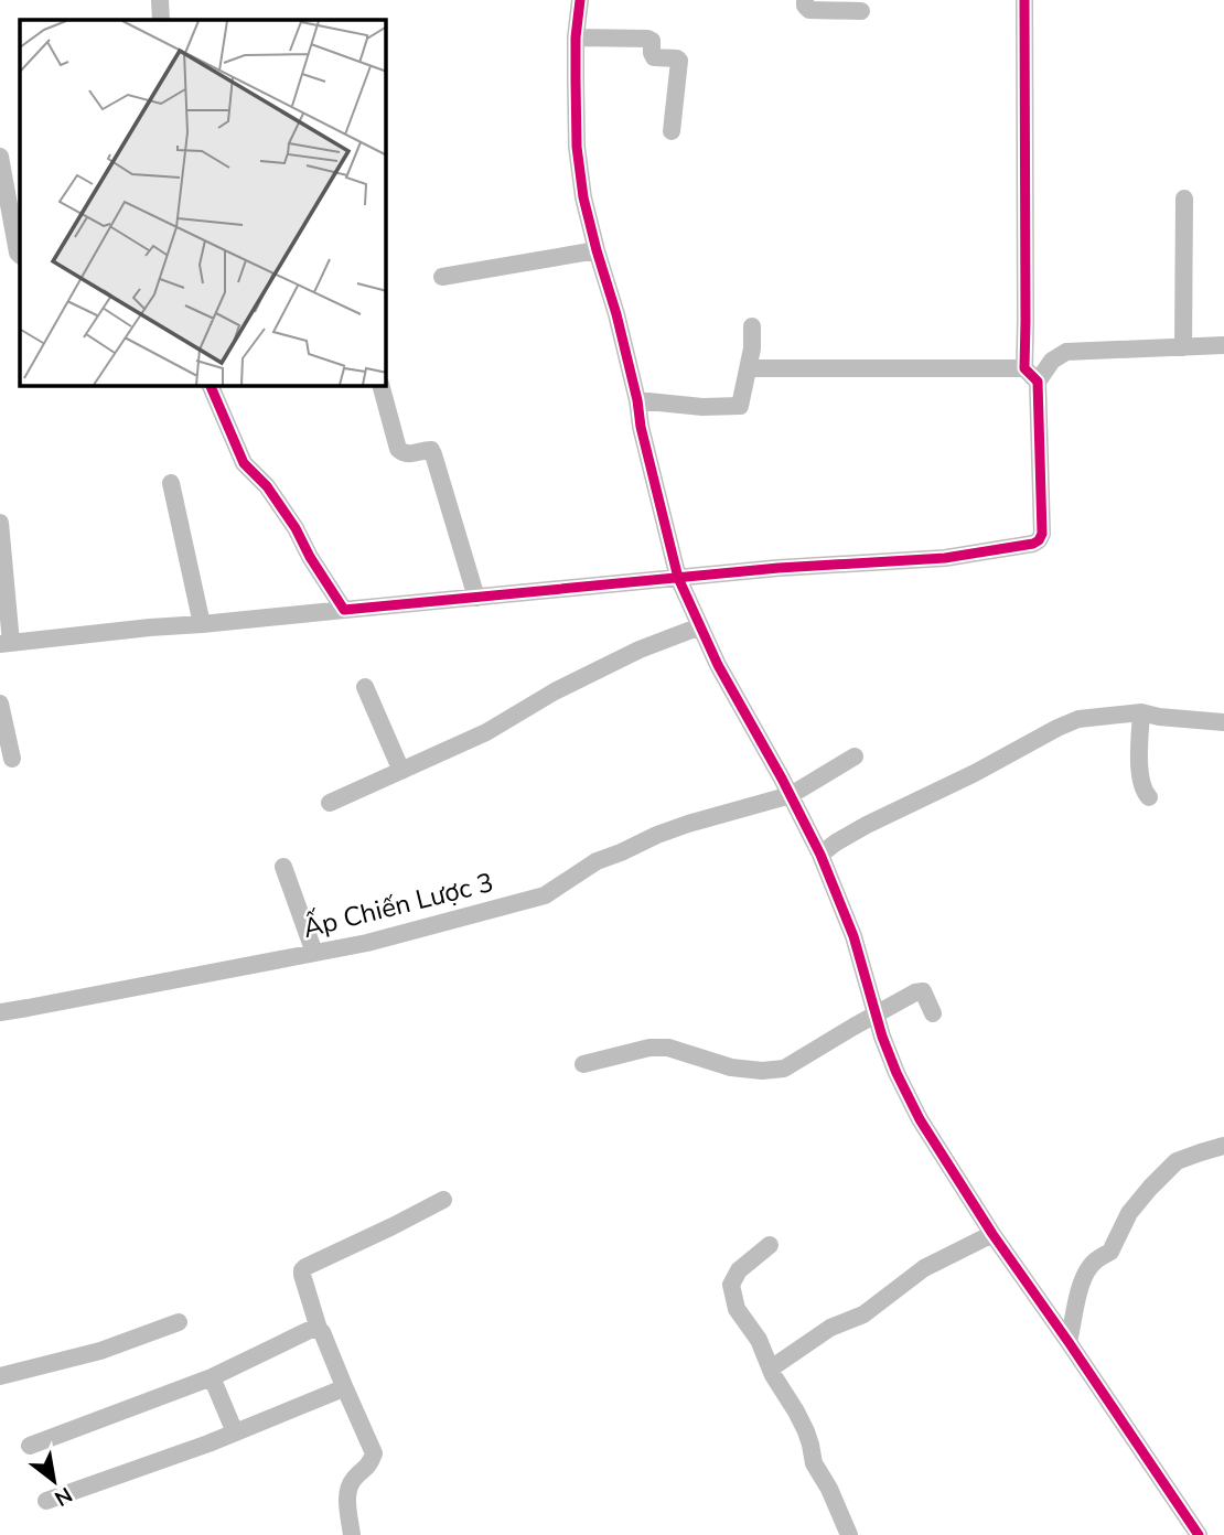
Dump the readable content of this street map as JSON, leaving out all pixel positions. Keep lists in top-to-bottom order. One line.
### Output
{"streets":{"street":["Ấp Chiến Lược 3"]},"north":"bottom right"}
